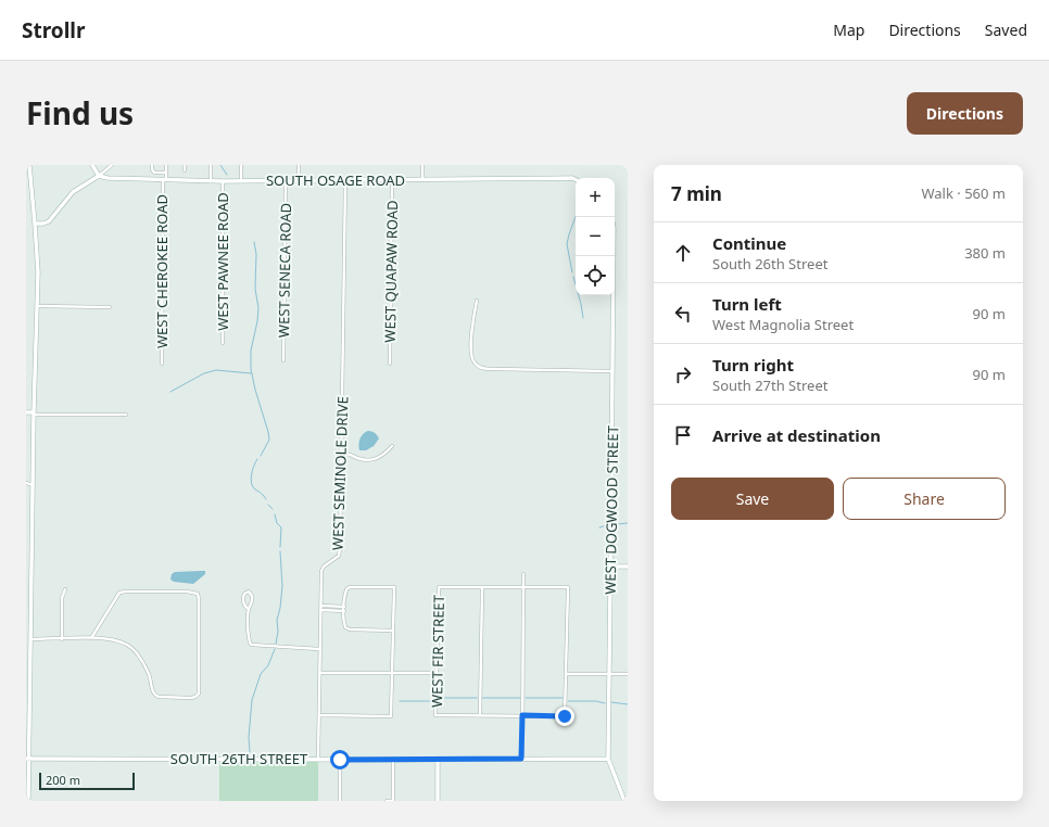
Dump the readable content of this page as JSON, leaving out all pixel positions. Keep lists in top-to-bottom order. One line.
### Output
{"streets":{"street":["SOUTH OSAGE ROAD","WEST PAWNEE ROAD","WEST SENECA ROAD","WEST CHEROKEE ROAD","WEST QUAPAW ROAD","WEST SEMINOLE DRIVE","WEST DOGWOOD STREET","WEST FIR STREET","SOUTH 26TH STREET"]},"crossings":[["SOUTH OSAGE ROAD","WEST PAWNEE ROAD"],["SOUTH OSAGE ROAD","WEST SENECA ROAD"],["SOUTH OSAGE ROAD","WEST CHEROKEE ROAD"],["SOUTH OSAGE ROAD","WEST QUAPAW ROAD"],["SOUTH OSAGE ROAD","WEST SEMINOLE DRIVE"],["WEST SEMINOLE DRIVE","SOUTH 26TH STREET"],["WEST DOGWOOD STREET","SOUTH 26TH STREET"]],"scale_bar":"200 m","page":{"header":"Strollr","nav":["Map","Directions","Saved"],"title":"Find us","buttons":["Directions",["Save","Share"]],"heading":["7 min","Walk · 560 m"],"map_buttons":["+","−"],"list":[["Continue","South 26th Street","380 m"],["Turn left","West Magnolia Street","90 m"],["Turn right","South 27th Street","90 m"],"Arrive at destination"],"scale":"200 m"}}
